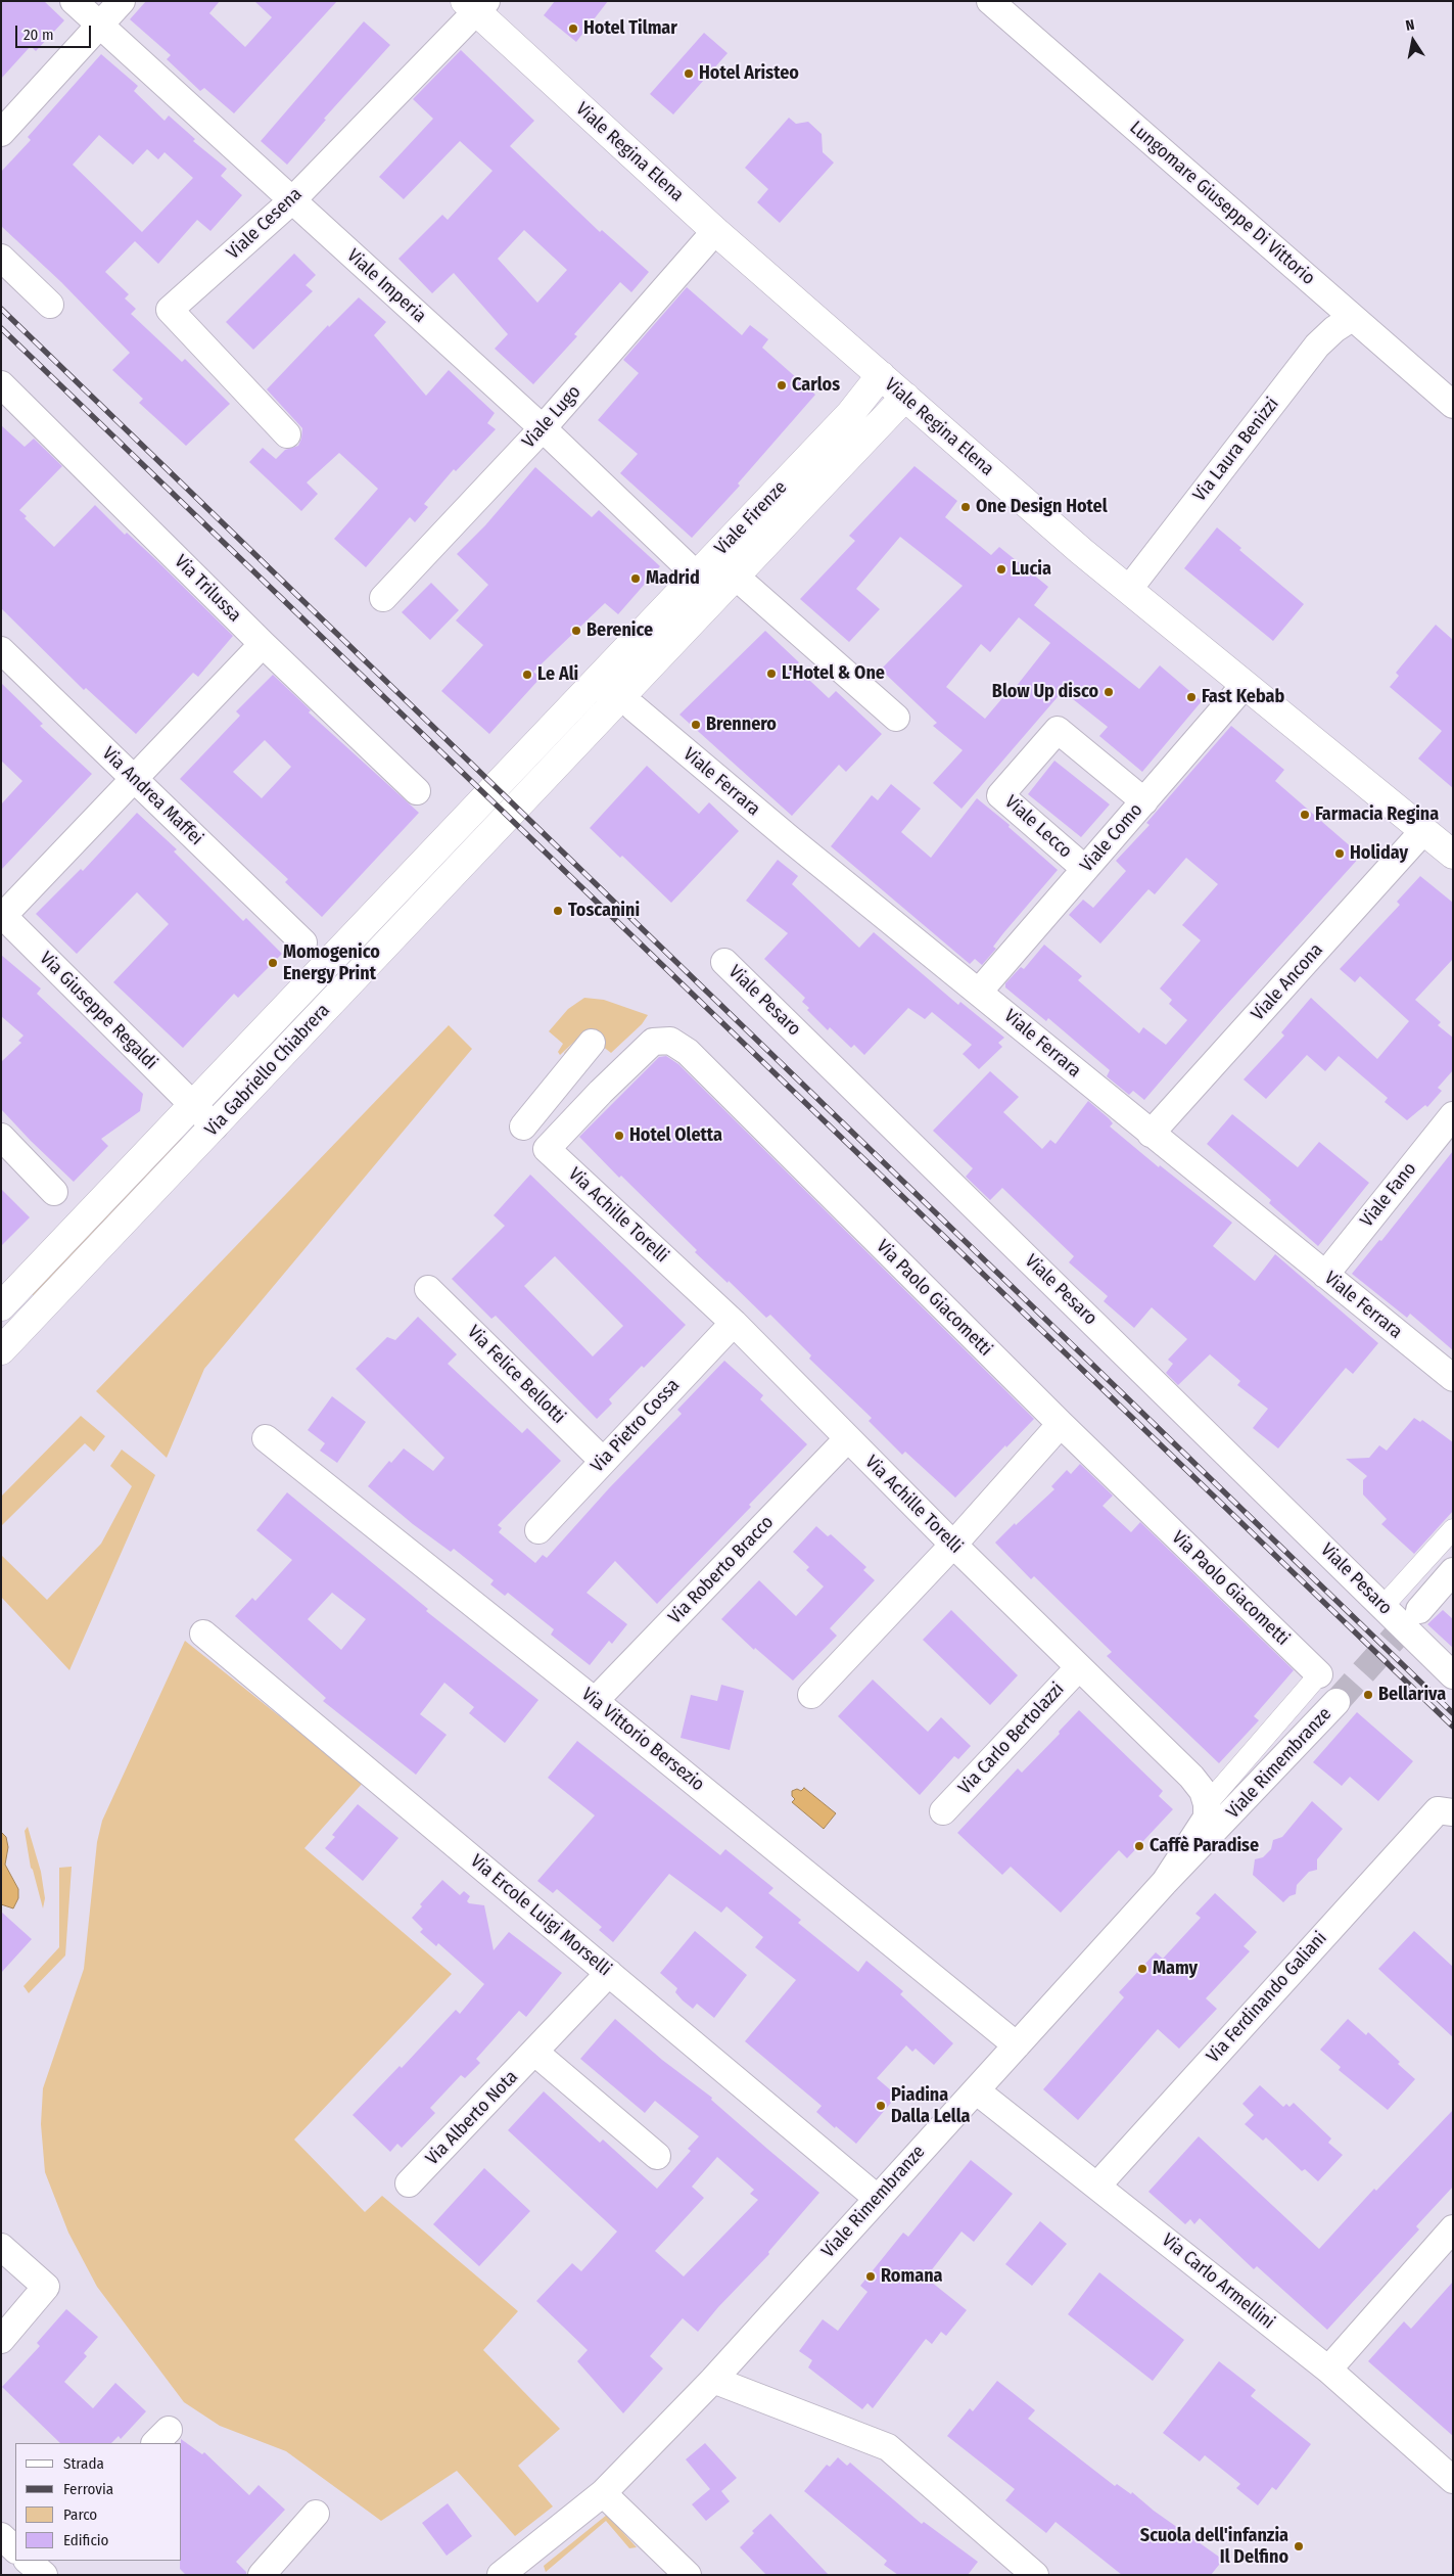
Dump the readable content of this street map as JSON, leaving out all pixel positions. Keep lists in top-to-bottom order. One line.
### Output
{"streets":{"street":["Viale Regina Elena","Lungomare Giuseppe Di Vittorio","Viale Cesena","Viale Imperia","Viale Lugo","Via Laura Benizzi","Viale Firenze","Via Trilussa","Viale Ferrara","Via Andrea Maffei","Viale Lecco","Viale Como","Viale Ancona","Viale Pesaro","Via Giuseppe Regaldi","Via Gabriello Chiabrera","Viale Fano","Via Achille Torelli","Via Paolo Giacometti","Via Felice Bellotti","Via Pietro Cossa","Via Roberto Bracco","Via Carlo Bertolazzi","Via Vittorio Bersezio","Viale Rimembranze","Via Ercole Luigi Morselli","Via Ferdinando Galiani","Via Alberto Nota","Via Carlo Armellini"]},"crossings":[["Viale Regina Elena","Viale Cesena"],["Viale Regina Elena","Viale Lugo"],["Viale Regina Elena","Via Laura Benizzi"],["Viale Regina Elena","Viale Firenze"],["Viale Regina Elena","Viale Como"],["Viale Regina Elena","Viale Ancona"],["Lungomare Giuseppe Di Vittorio","Via Laura Benizzi"],["Viale Cesena","Viale Imperia"],["Viale Imperia","Viale Lugo"],["Viale Imperia","Viale Firenze"],["Viale Firenze","Via Gabriello Chiabrera"],["Viale Ferrara","Viale Como"],["Viale Ferrara","Viale Ancona"],["Viale Ferrara","Viale Fano"],["Viale Lecco","Viale Como"],["Via Giuseppe Regaldi","Via Gabriello Chiabrera"],["Via Achille Torelli","Via Paolo Giacometti"],["Via Achille Torelli","Via Pietro Cossa"],["Via Achille Torelli","Via Roberto Bracco"],["Via Achille Torelli","Via Carlo Bertolazzi"],["Via Felice Bellotti","Via Pietro Cossa"],["Via Roberto Bracco","Via Vittorio Bersezio"],["Via Vittorio Bersezio","Viale Rimembranze"],["Viale Rimembranze","Via Ercole Luigi Morselli"],["Viale Rimembranze","Via Carlo Armellini"],["Via Ercole Luigi Morselli","Via Alberto Nota"],["Via Ferdinando Galiani","Via Carlo Armellini"]],"places":["Hotel Tilmar","Hotel Aristeo","Carlos","One Design Hotel","Lucia","Madrid","Berenice","L'Hotel & One","Le Ali","Blow Up disco","Fast Kebab","Brennero","Farmacia Regina","Holiday","Toscanini","Momogenico Energy Print","Hotel Oletta","Bellariva","Caffè Paradise","Mamy","Piadina Dalla Lella","Romana","Scuola dell'infanzia Il Delfino"],"legend":["Strada","Ferrovia","Parco","Edificio"],"scale_bar":"20 m","north":"top"}
